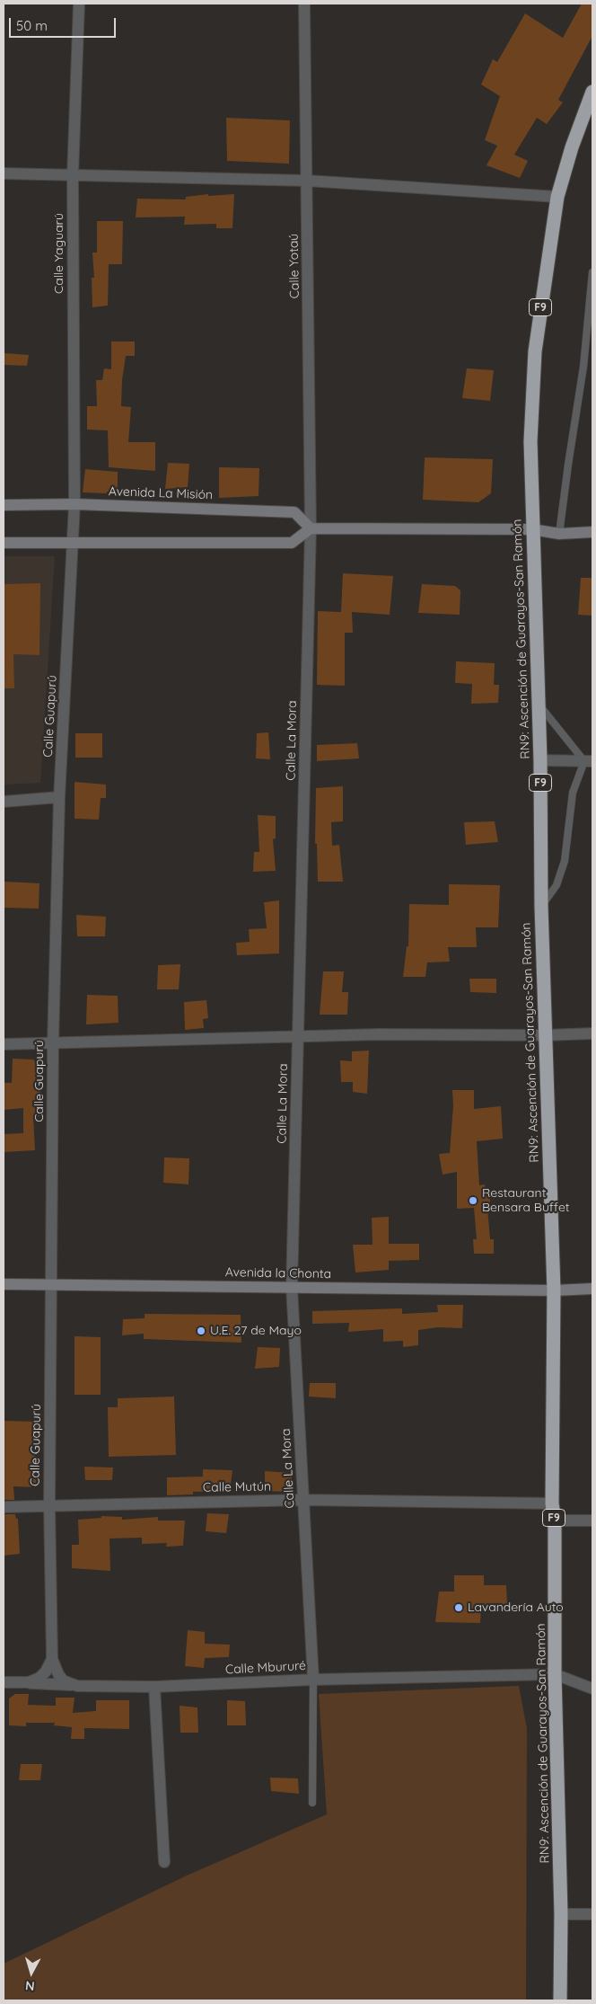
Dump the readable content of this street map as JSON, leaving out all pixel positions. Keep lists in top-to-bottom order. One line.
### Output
{"streets":{"highway":["F9","RN9: Ascención de Guarayos-San Ramón"],"main road":["Avenida La Misión","Avenida la Chonta"],"street":["Calle Yaguarú","Calle Yotaú","Calle Guapurú","Calle La Mora","Calle Mutún","Calle Mbururé"]},"crossings":[["Calle Yaguarú","Avenida La Misión"],["Calle Yaguarú","Calle Guapurú"],["Calle Yotaú","Avenida La Misión"],["Calle Yotaú","Calle La Mora"],["Avenida La Misión","Calle Guapurú"],["Avenida La Misión","Calle La Mora"],["RN9: Ascención de Guarayos-San Ramón","Avenida la Chonta"],["RN9: Ascención de Guarayos-San Ramón","Calle Mutún"],["RN9: Ascención de Guarayos-San Ramón","Calle Mbururé"],["Calle Guapurú","Avenida la Chonta"],["Calle Guapurú","Calle Mutún"],["Calle La Mora","Avenida la Chonta"],["Calle La Mora","Calle Mutún"],["Calle La Mora","Calle Mbururé"]],"places":["Restaurant Bensara Buffet","U.E. 27 de Mayo","Lavandería Auto"],"scale_bar":"50 m","north":"bottom"}
